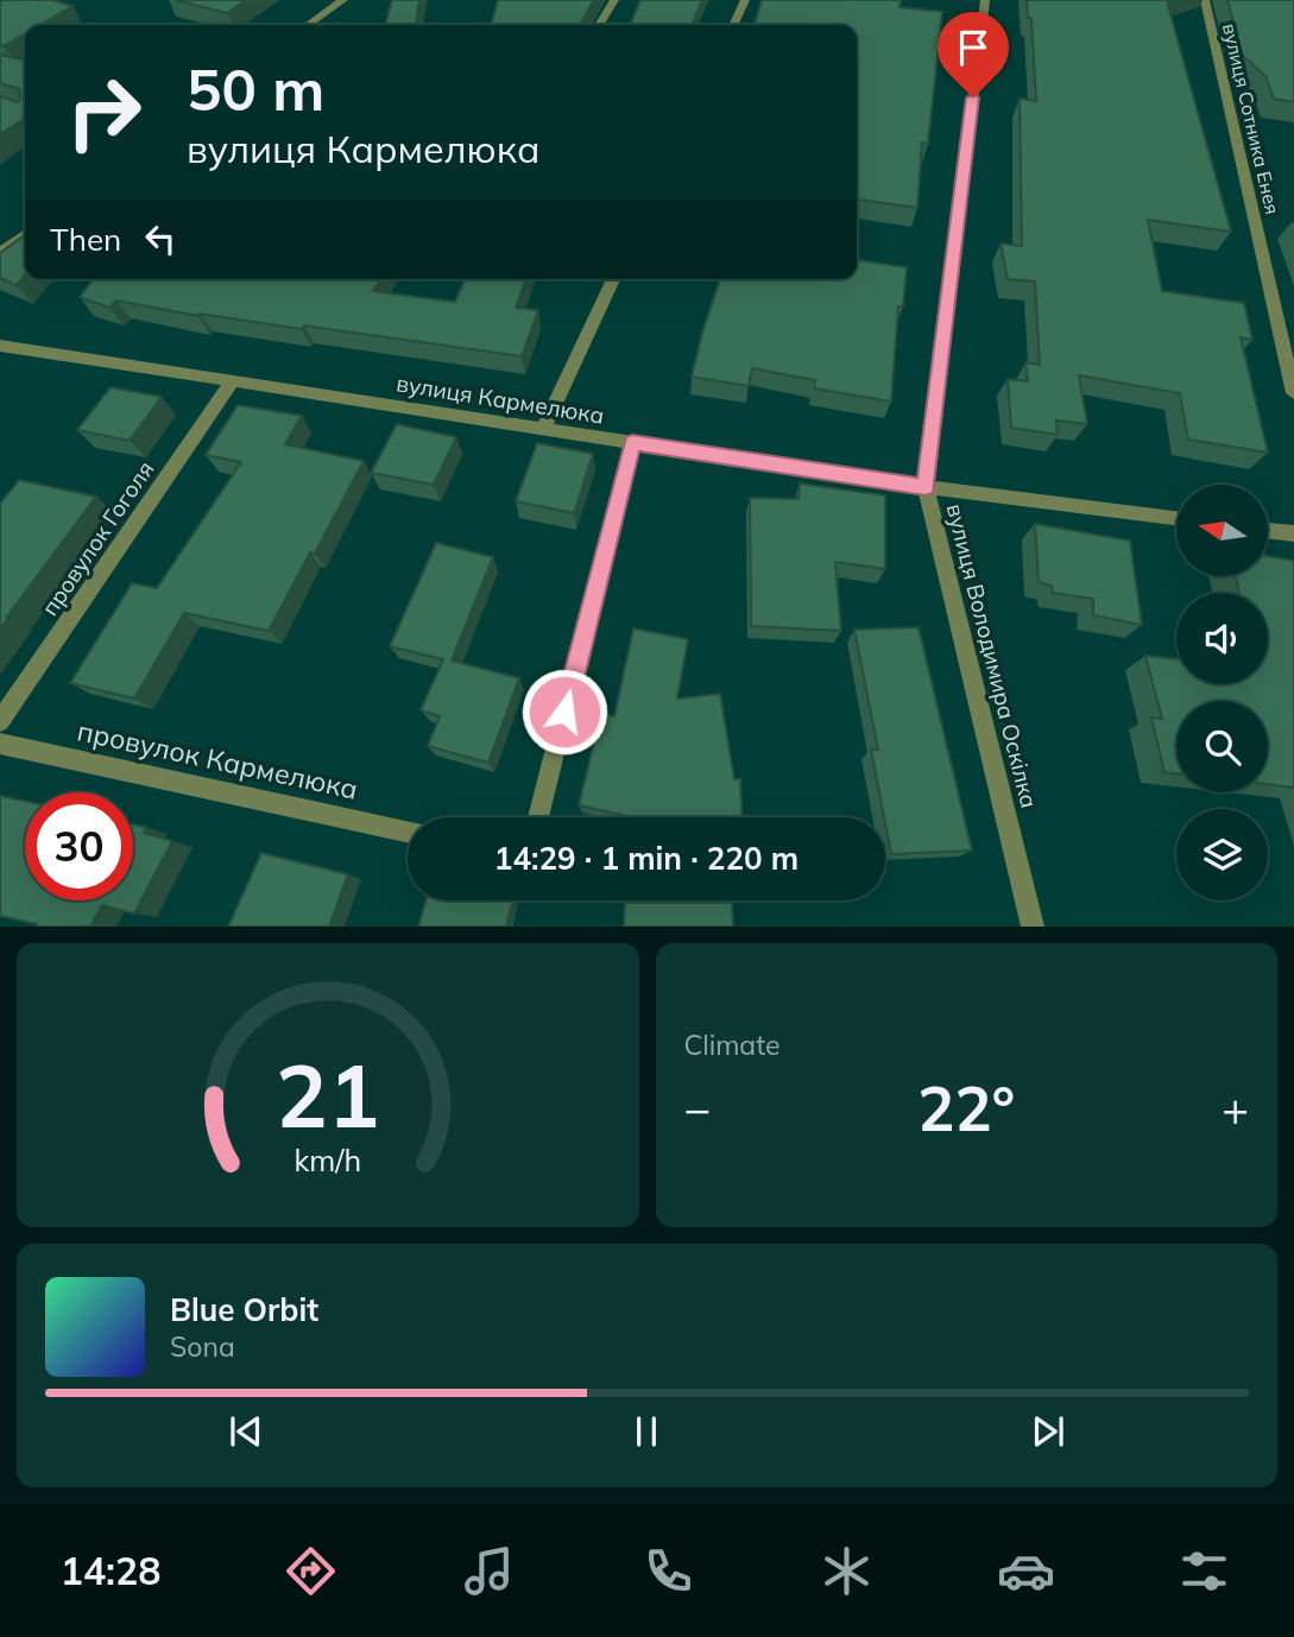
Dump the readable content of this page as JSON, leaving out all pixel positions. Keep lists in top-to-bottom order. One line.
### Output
{"streets":{"street":["вулиця Сотника Енея","вулиця Кармелюка","провулок Гоголя","вулиця Володимира Оскілка","провулок Кармелюка"]},"crossings":[["вулиця Кармелюка","провулок Гоголя"],["вулиця Кармелюка","вулиця Володимира Оскілка"]],"north":"left","page":{"turn":["50 m","вулиця Кармелюка"],"then":"Then","limit":"30","trip":"14:29 · 1 min · 220 m","tile":"Climate","heat":["−","22°","+"],"song":["Blue Orbit","Sona"],"tabs":"14:28","gauge":["21","km/h"]}}
